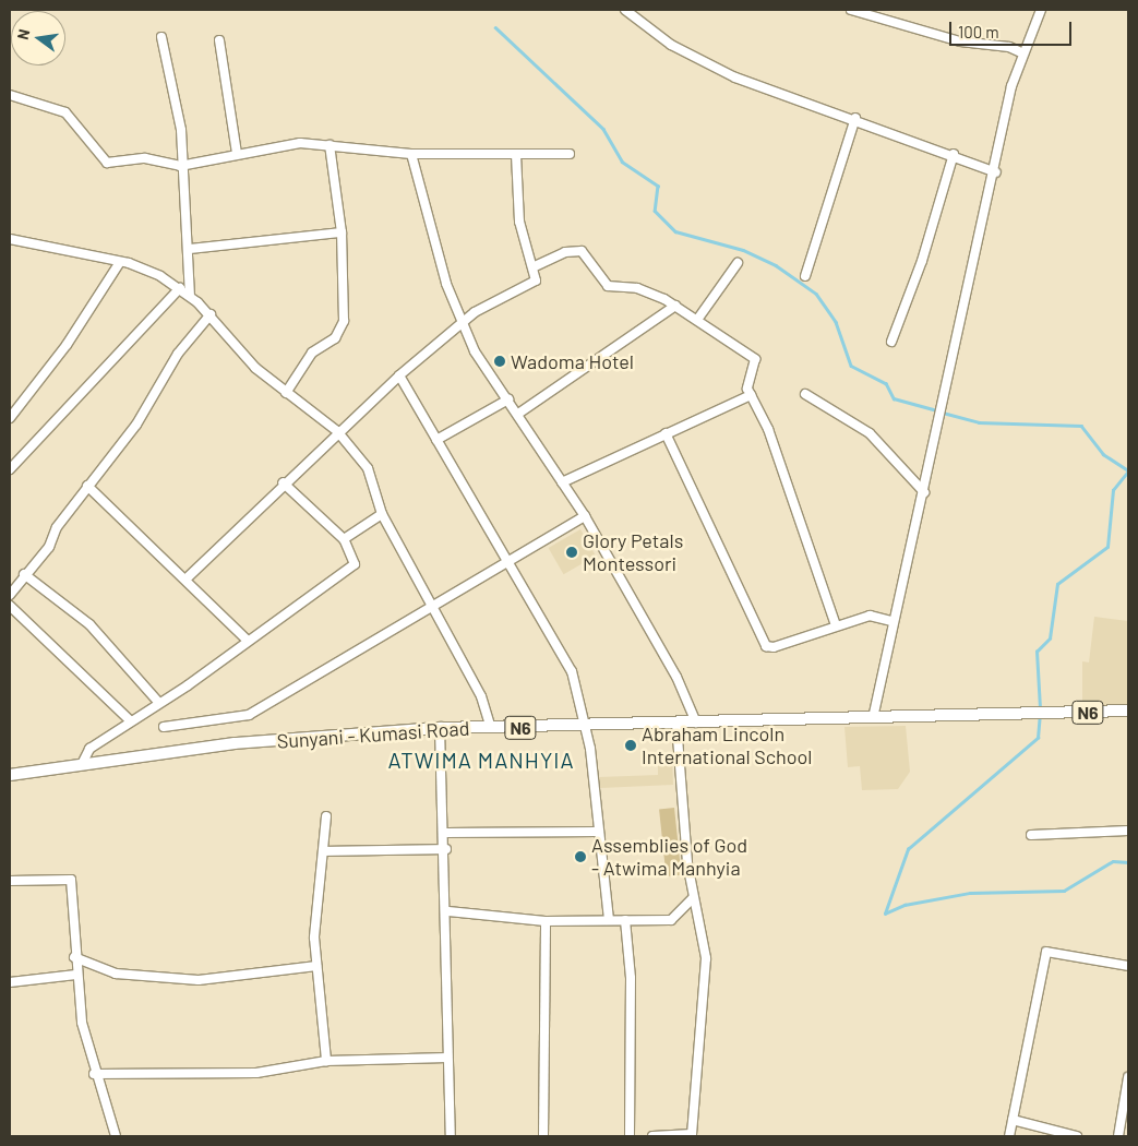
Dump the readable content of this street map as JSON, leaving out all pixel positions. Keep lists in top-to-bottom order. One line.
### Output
{"streets":{"main road":["N6","Sunyani - Kumasi Road"]},"districts":["ATWIMA MANHYIA"],"places":["Wadoma Hotel","Glory Petals Montessori","Abraham Lincoln International School","Assemblies of God - Atwima Manhyia"],"scale_bar":"100 m","north":"left"}
